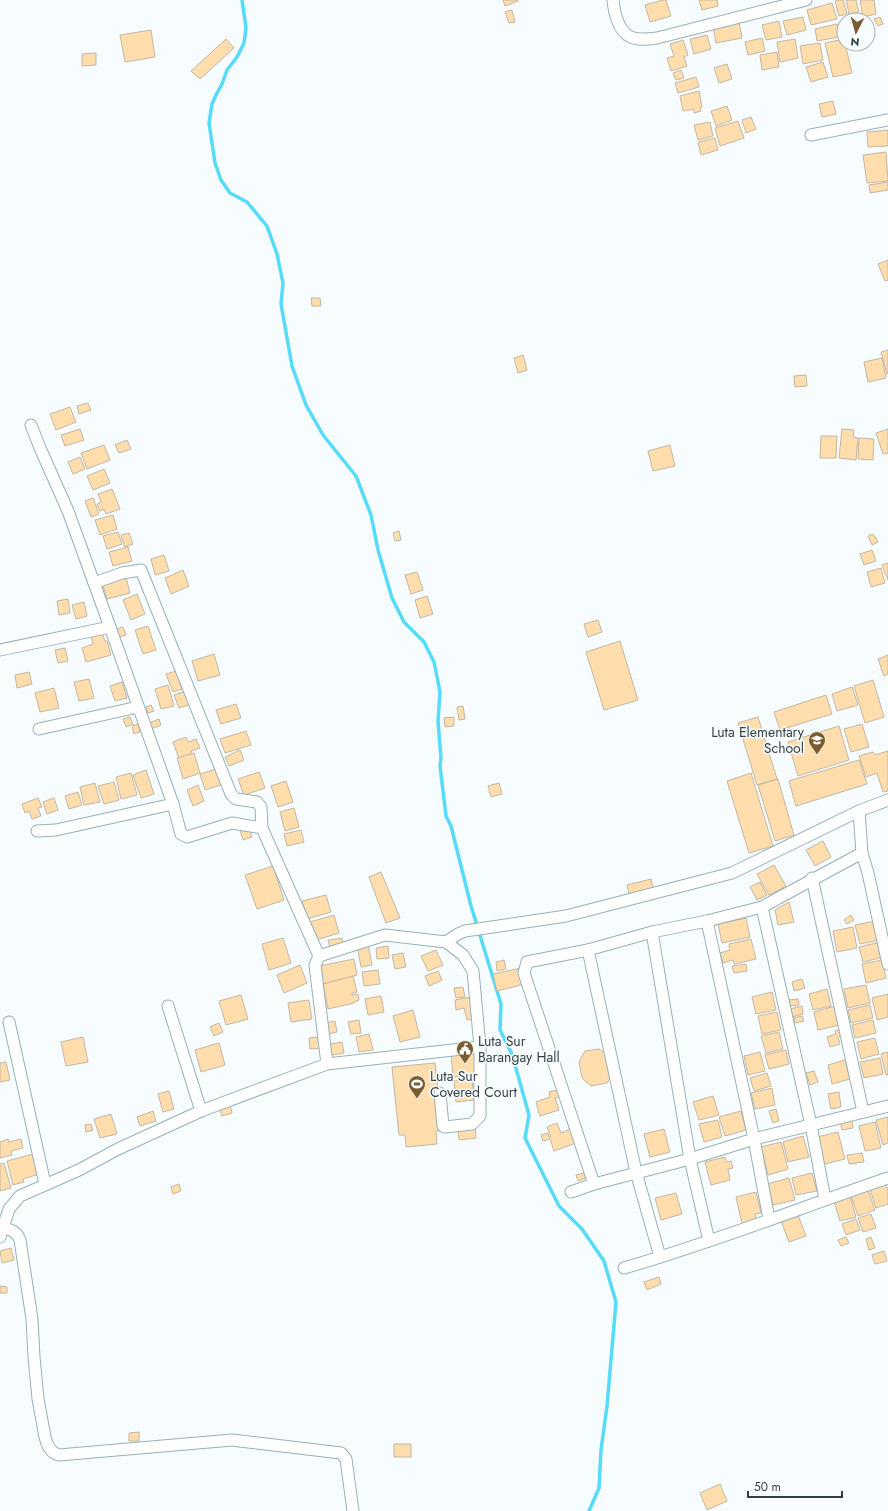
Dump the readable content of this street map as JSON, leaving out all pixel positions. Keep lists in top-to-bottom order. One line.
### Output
{"places":{"school or university":["Luta Elementary School"],"public building":["Luta Sur Barangay Hall"],"sports":["Luta Sur Covered Court"]},"scale_bar":"50 m","north":"bottom"}
